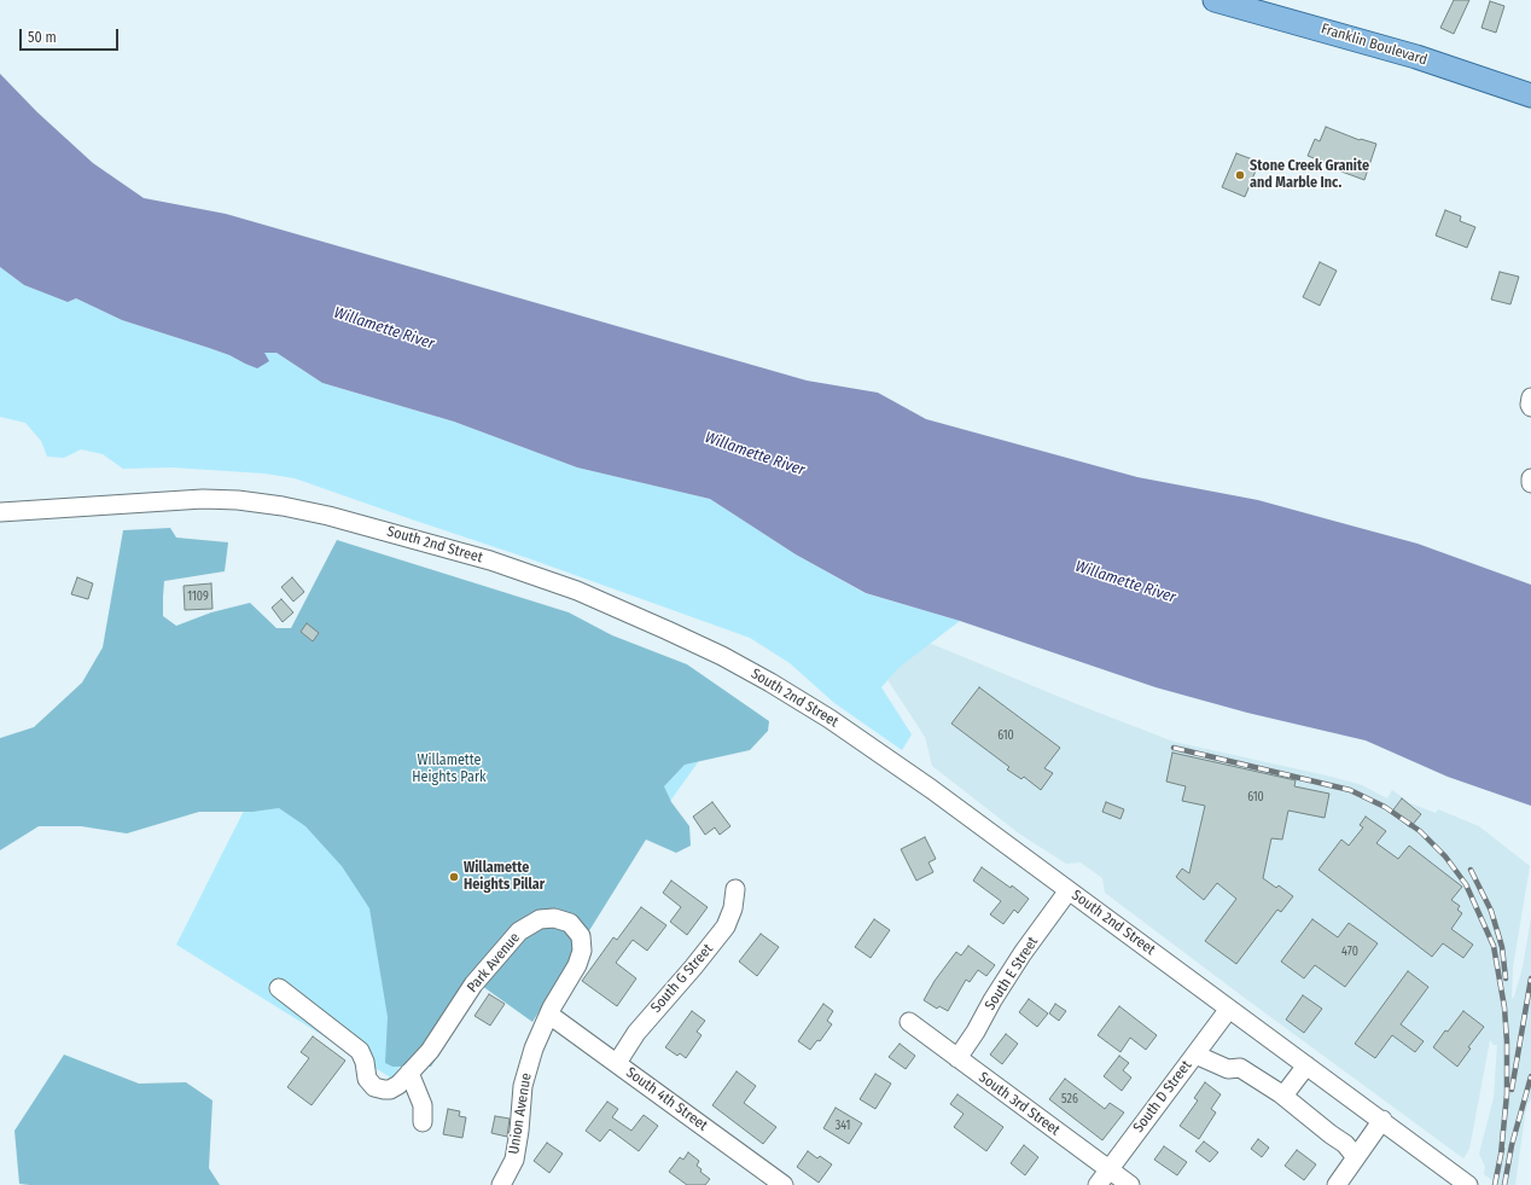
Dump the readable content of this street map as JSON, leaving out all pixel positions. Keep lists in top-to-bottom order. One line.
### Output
{"streets":{"main road":["Franklin Boulevard"],"street":["South 2nd Street","Park Avenue","South E Street","South G Street","South D Street","South 4th Street","South 3rd Street","Union Avenue"]},"crossings":[["South 2nd Street","South E Street"],["South 2nd Street","South D Street"],["Park Avenue","South 4th Street"],["Park Avenue","Union Avenue"],["South E Street","South 3rd Street"],["South G Street","South 4th Street"],["South D Street","South 3rd Street"],["South 4th Street","Union Avenue"]],"water":["Willamette River"],"parks":["Willamette Heights Park"],"places":["Stone Creek Granite and Marble Inc.","Willamette Heights Pillar"],"house_numbers":["1109","610","610","470","526","341"],"scale_bar":"50 m"}
